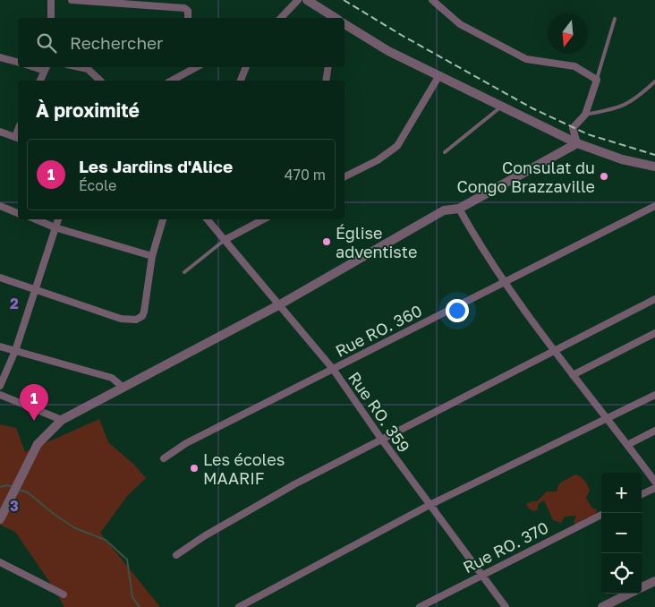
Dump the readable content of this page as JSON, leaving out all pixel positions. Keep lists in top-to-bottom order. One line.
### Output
{"streets":{"street":["Rue RO. 360","Rue RO. 359","Rue RO. 370"]},"crossings":[["Rue RO. 360","Rue RO. 359"],["Rue RO. 359","Rue RO. 370"]],"places":["Consulat du Congo Brazzaville","Église adventiste","Les écoles MAARIF"],"north":"bottom","page":{"search":"Rechercher","heading":"À proximité","list":[{"mark":"1","name":"Les Jardins d'Alice","note":"École","value":"470 m"}],"pins":"1","map_buttons":["+","−"]},"grid":{"rows":["2","3"]}}
